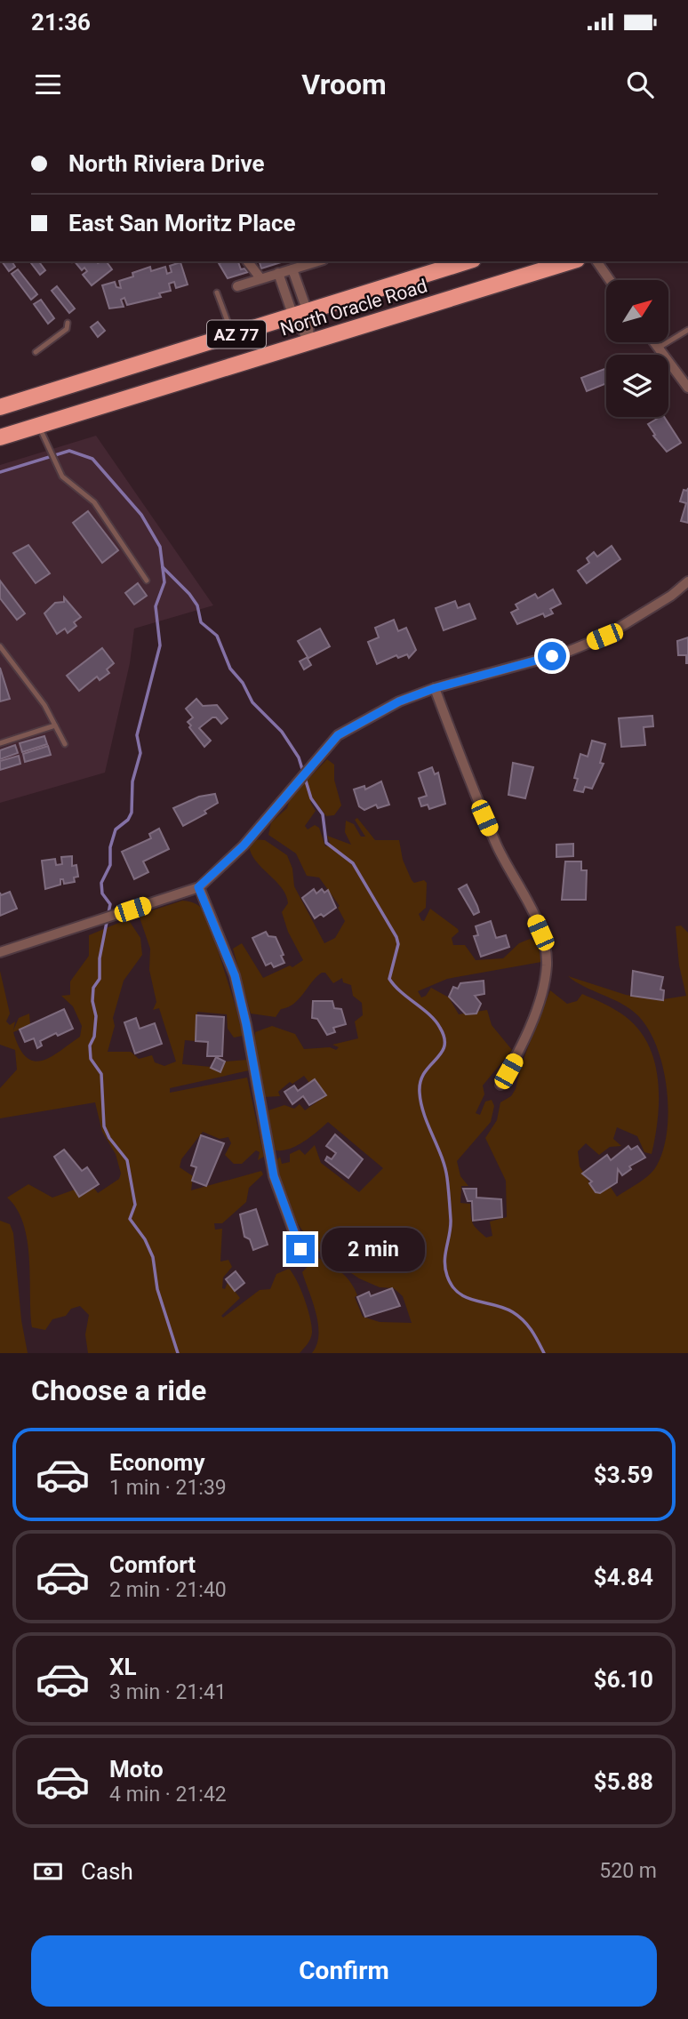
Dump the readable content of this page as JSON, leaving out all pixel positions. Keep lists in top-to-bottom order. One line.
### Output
{"streets":{"highway":["North Oracle Road","AZ 77"]},"north":"top right","page":{"status":"21:36","header":"Vroom","banner":["North Riviera Drive","East San Moritz Place"],"bubble":"2 min","heading":"Choose a ride","list":[{"name":"Economy","note":"1 min · 21:39","value":"$3.59"},{"name":"Comfort","note":"2 min · 21:40","value":"$4.84"},{"name":"XL","note":"3 min · 21:41","value":"$6.10"},{"name":"Moto","note":"4 min · 21:42","value":"$5.88"}],"pay":["Cash","520 m"],"buttons":"Confirm"}}
